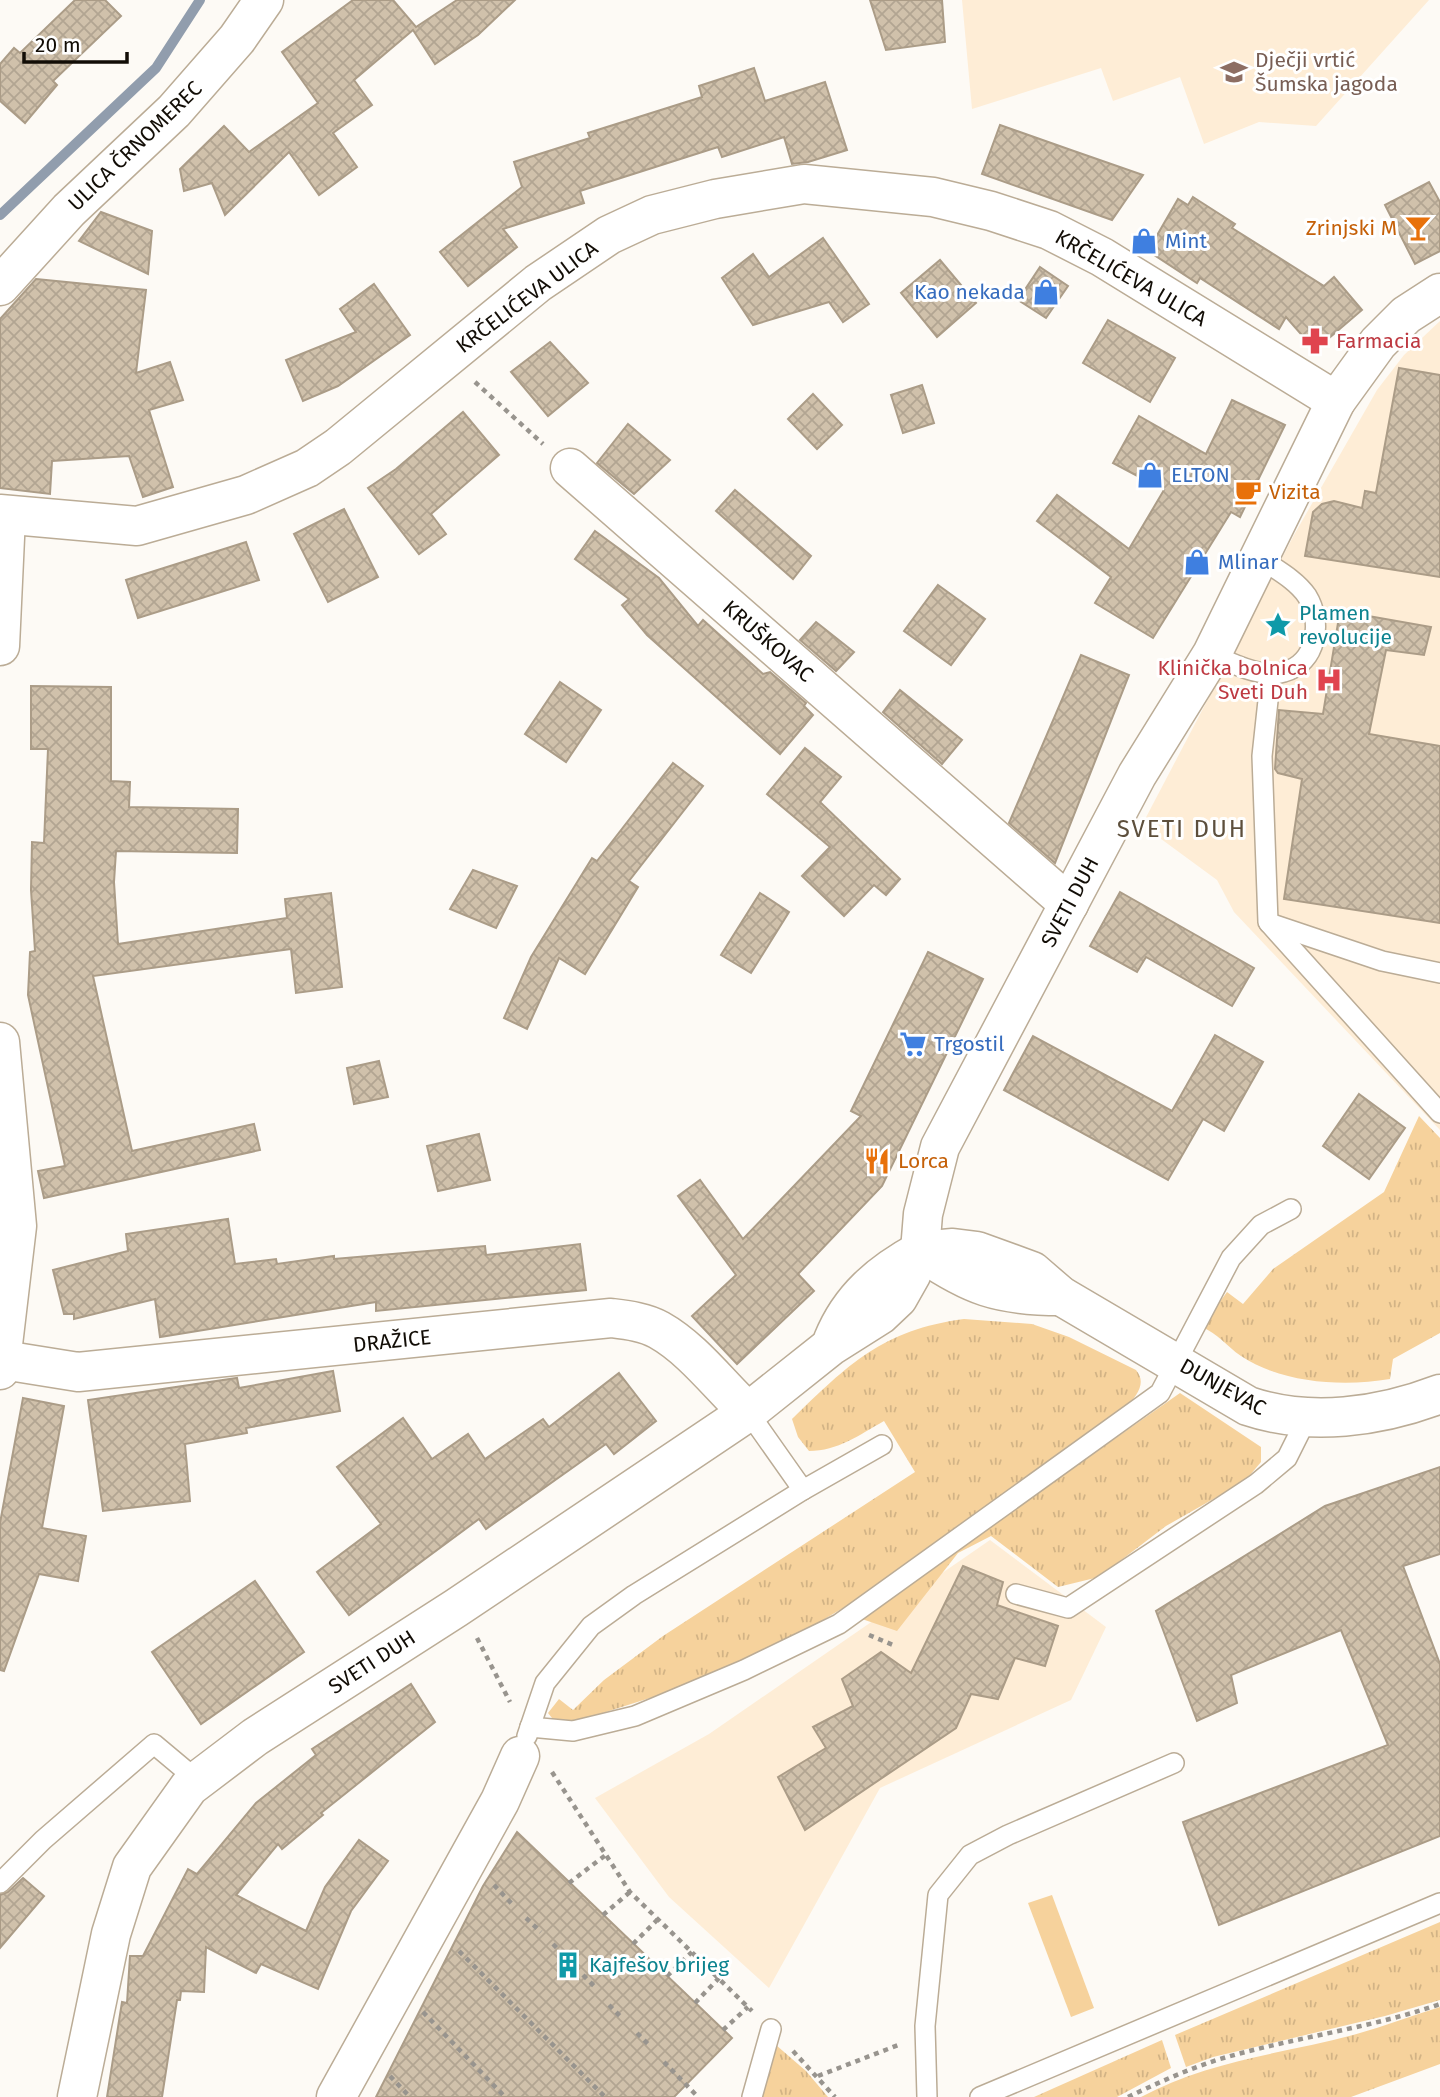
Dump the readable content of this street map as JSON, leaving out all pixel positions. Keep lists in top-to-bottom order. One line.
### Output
{"streets":{"street":["ULICA ČRNOMEREC","KRČELIĆEVA ULICA","KRUŠKOVAC","SVETI DUH","DRAŽICE","DUNJEVAC"]},"crossings":[["KRČELIĆEVA ULICA","SVETI DUH"],["KRUŠKOVAC","SVETI DUH"],["SVETI DUH","DRAŽICE"],["SVETI DUH","DUNJEVAC"]],"districts":["SVETI DUH"],"places":{"school or university":["Dječji vrtić Šumska jagoda"],"bar":["Zrinjski M"],"shop":["Mint","Kao nekada","ELTON","Mlinar"],"pharmacy":["Farmacia"],"cafe":["Vizita"],"place":["Plamen revolucije"],"hospital":["Klinička bolnica Sveti Duh"],"supermarket":["Trgostil"],"restaurant":["Lorca"],"building":["Kajfešov brijeg"]},"scale_bar":"20 m"}
